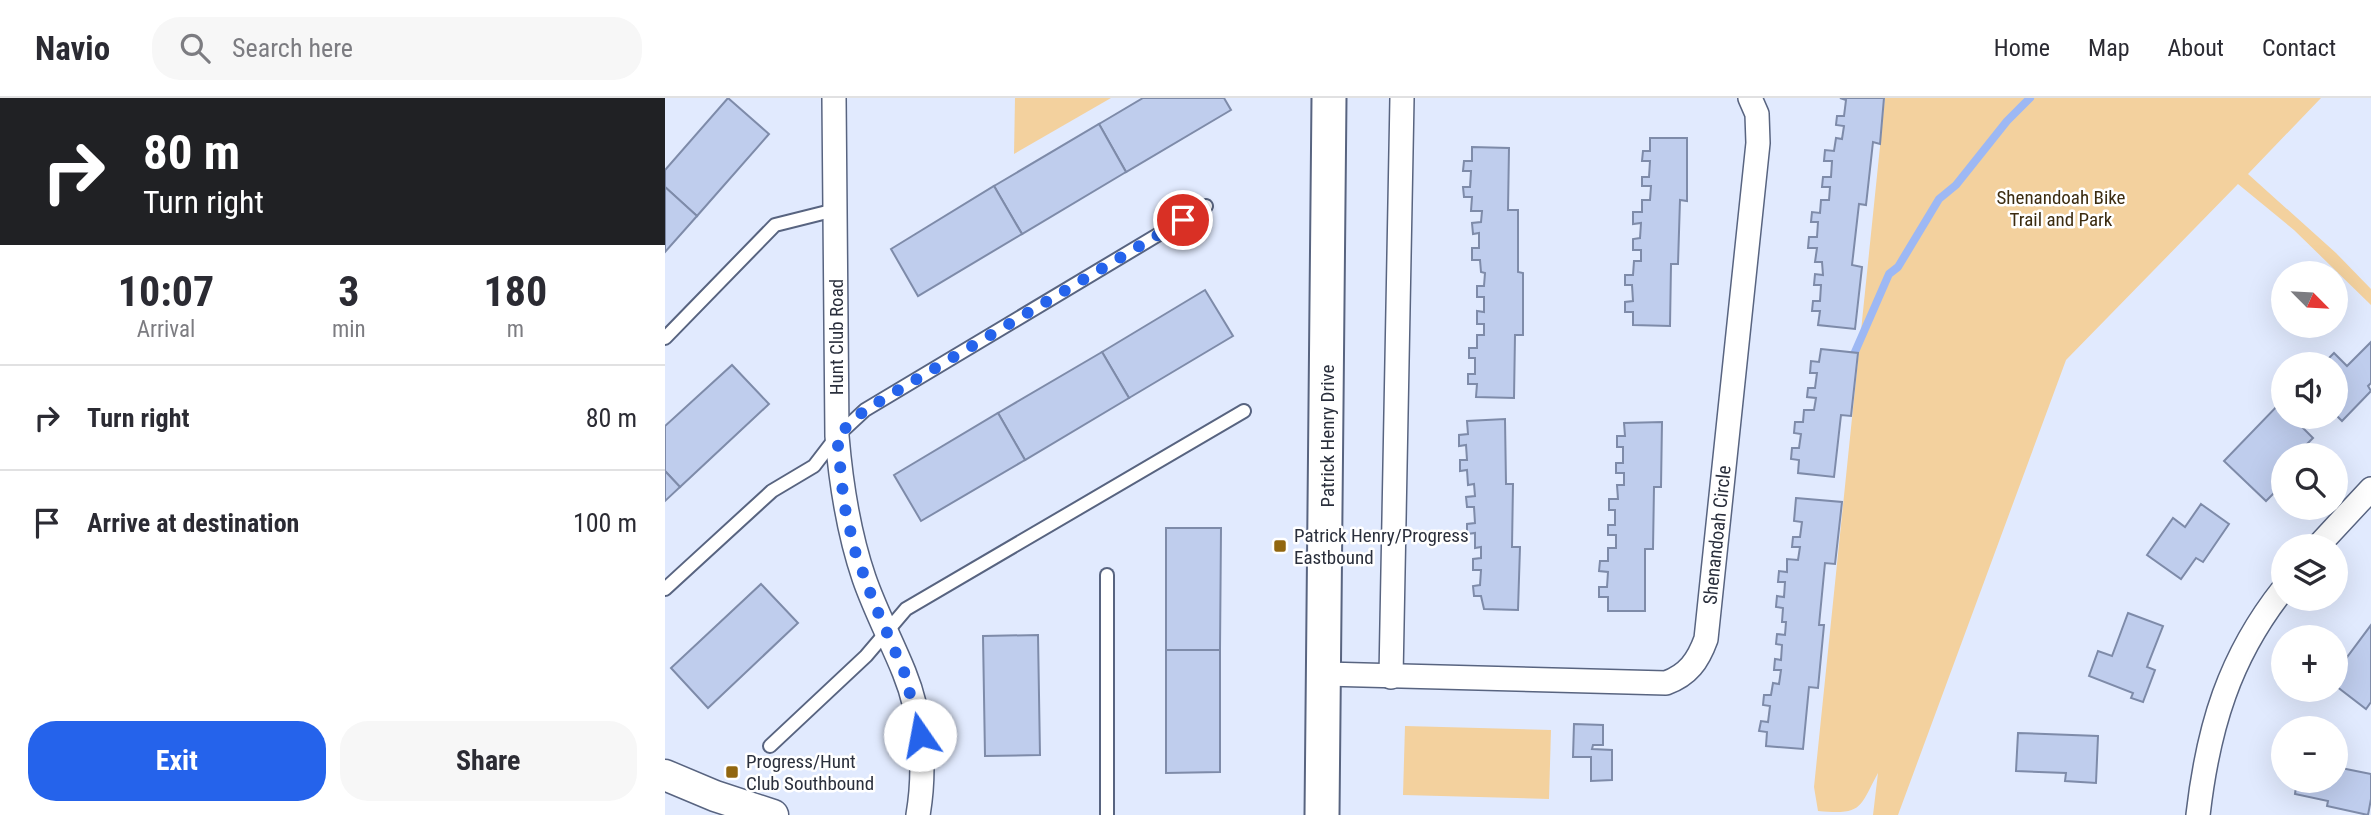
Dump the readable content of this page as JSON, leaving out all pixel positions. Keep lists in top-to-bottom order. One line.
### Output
{"streets":{"main road":["Patrick Henry Drive"],"street":["Hunt Club Road","Shenandoah Circle"]},"crossings":[["Patrick Henry Drive","Shenandoah Circle"]],"parks":["Shenandoah Bike Trail and Park"],"places":{"transit":["Patrick Henry/Progress Eastbound","Progress/Hunt Club Southbound"]},"north":"bottom right","page":{"header":"Navio","search":"Search here","nav":["Home","Map","About","Contact"],"turn":["80 m","Turn right"],"eta":["10:07","Arrival","3","min","180","m"],"map_buttons":["+","−"],"list":[{"name":"Turn right","value":"80 m"},{"name":"Arrive at destination","value":"100 m"}],"buttons":["Exit","Share"]}}
